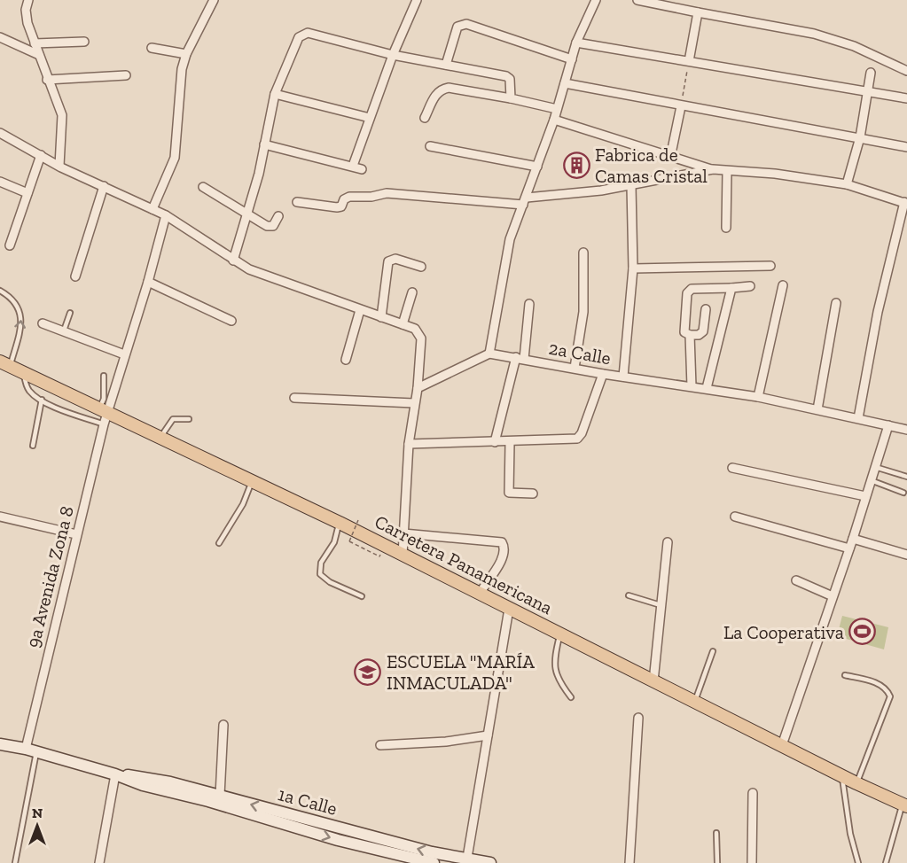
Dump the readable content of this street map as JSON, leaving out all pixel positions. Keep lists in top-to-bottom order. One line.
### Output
{"streets":{"main road":["Carretera Panamericana"],"street":["2a Calle","9a Avenida Zona 8","1a Calle"]},"crossings":[["Carretera Panamericana","9a Avenida Zona 8"],["9a Avenida Zona 8","1a Calle"]],"places":{"building":["Fabrica de Camas Cristal"],"sports":["La Cooperativa"],"school or university":["ESCUELA \"MARÍA INMACULADA\""]},"north":"top"}
